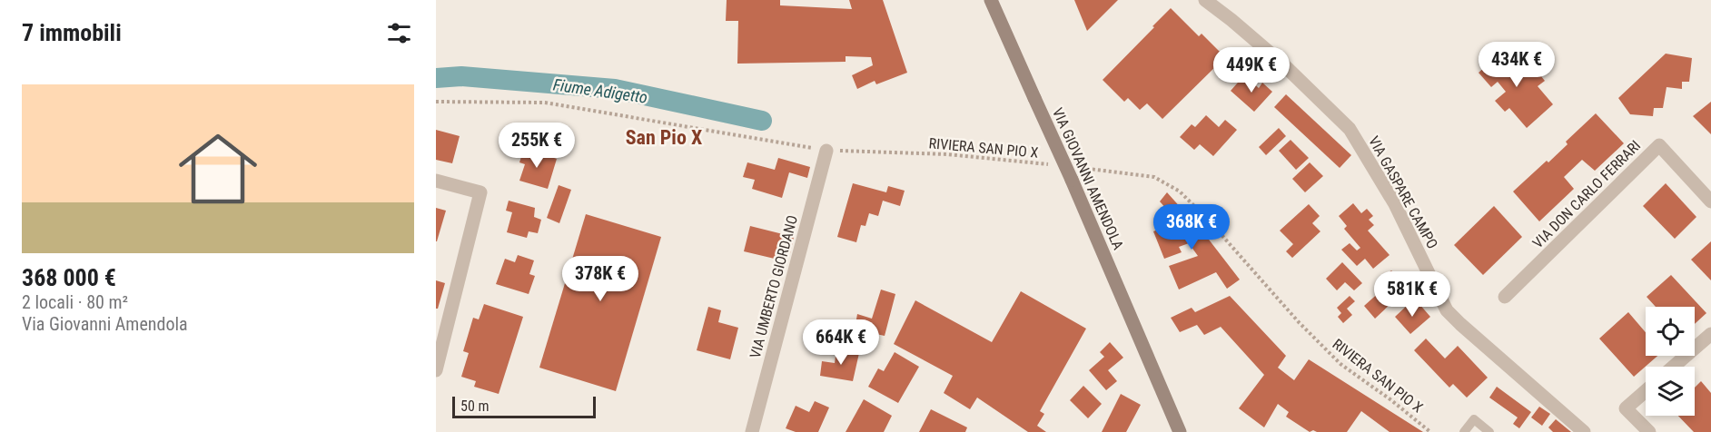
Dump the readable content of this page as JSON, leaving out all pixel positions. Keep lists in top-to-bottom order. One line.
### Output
{"streets":{"main road":["VIA GIOVANNI AMENDOLA"],"street":["VIA GASPARE CAMPO","VIA DON CARLO FERRARI","VIA UMBERTO GIORDANO"],"path":["RIVIERA SAN PIO X"]},"crossings":[["RIVIERA SAN PIO X","VIA GIOVANNI AMENDOLA"],["RIVIERA SAN PIO X","VIA UMBERTO GIORDANO"]],"districts":["San Pio X"],"water":["Fiume Adigetto"],"scale_bar":"50 m","page":{"heading":"7 immobili","price":["434K €","449K €","255K €","368K €","378K €","581K €","664K €"],"list":[{"name":"368 000 €","note":"2 locali · 80 m² · Via Giovanni Amendola"}],"scale":"50 m"}}
